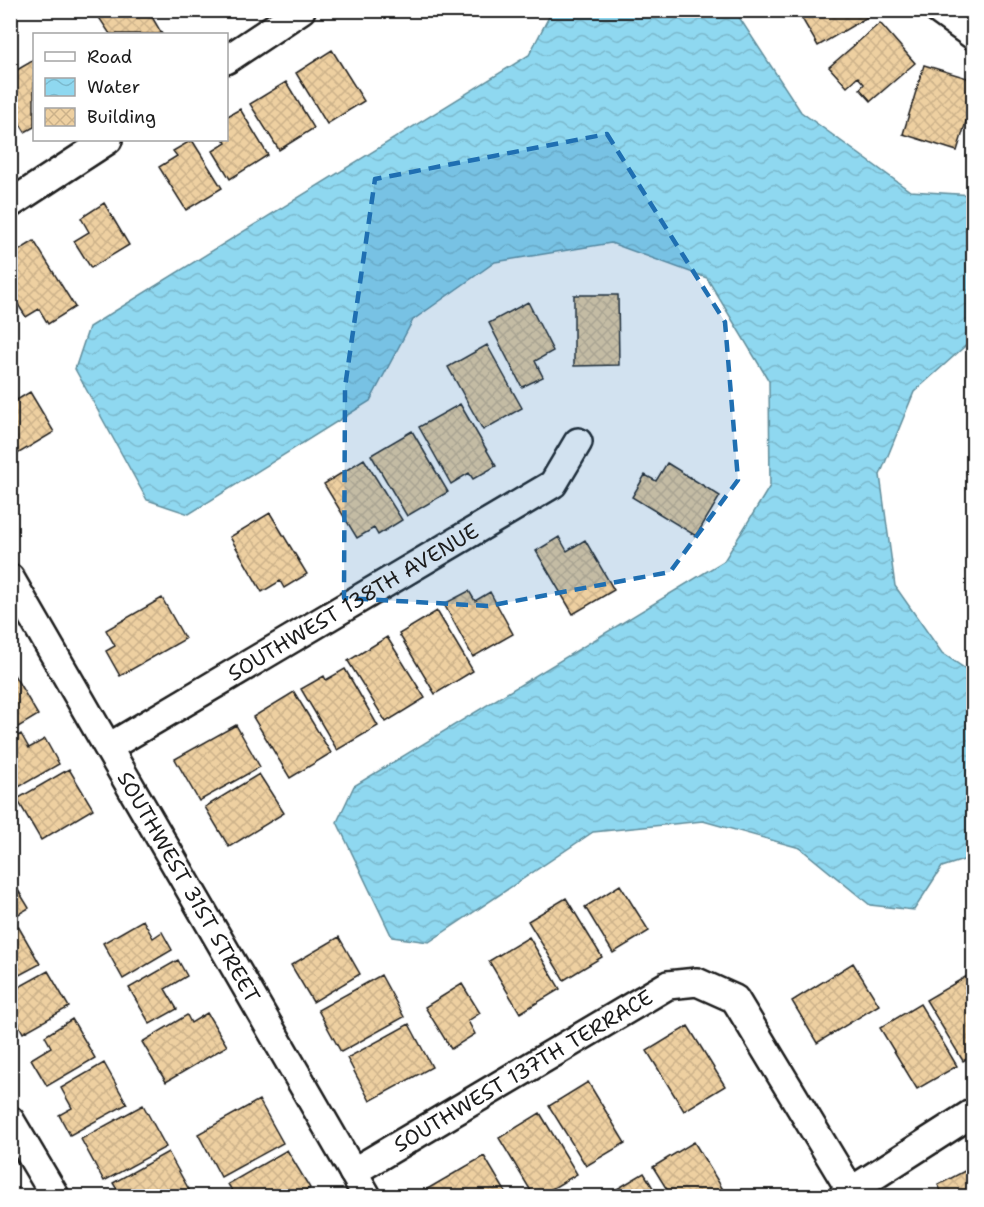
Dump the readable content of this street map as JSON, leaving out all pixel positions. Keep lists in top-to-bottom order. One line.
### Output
{"streets":{"street":["SOUTHWEST 138TH AVENUE","SOUTHWEST 31ST STREET","SOUTHWEST 137TH TERRACE"]},"crossings":[["SOUTHWEST 138TH AVENUE","SOUTHWEST 31ST STREET"],["SOUTHWEST 31ST STREET","SOUTHWEST 137TH TERRACE"]],"legend":["Road","Water","Building"]}
